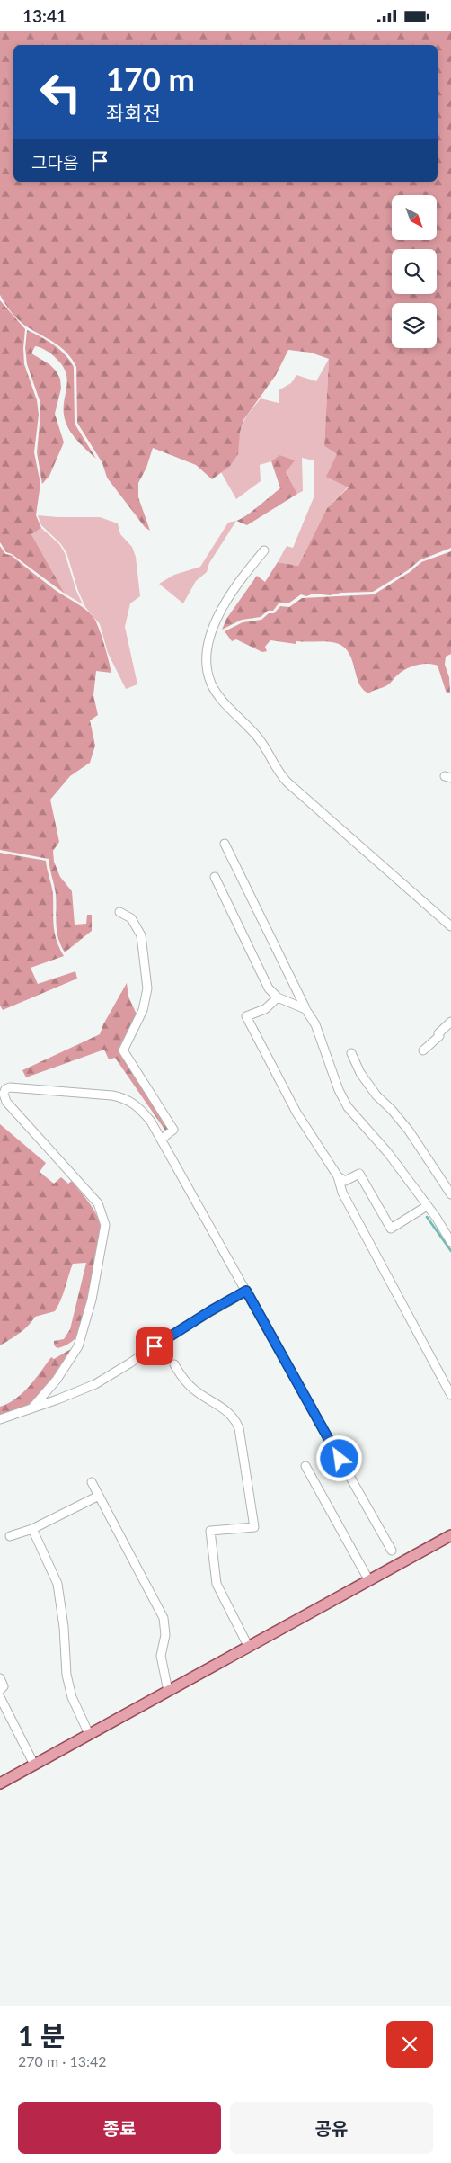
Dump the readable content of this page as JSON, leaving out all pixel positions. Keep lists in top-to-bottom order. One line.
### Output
{"north":"bottom right","page":{"status":"13:41","turn":["170 m","좌회전"],"then":"그다음","heading":["1 분","270 m · 13:42"],"buttons":["종료","공유"]}}
